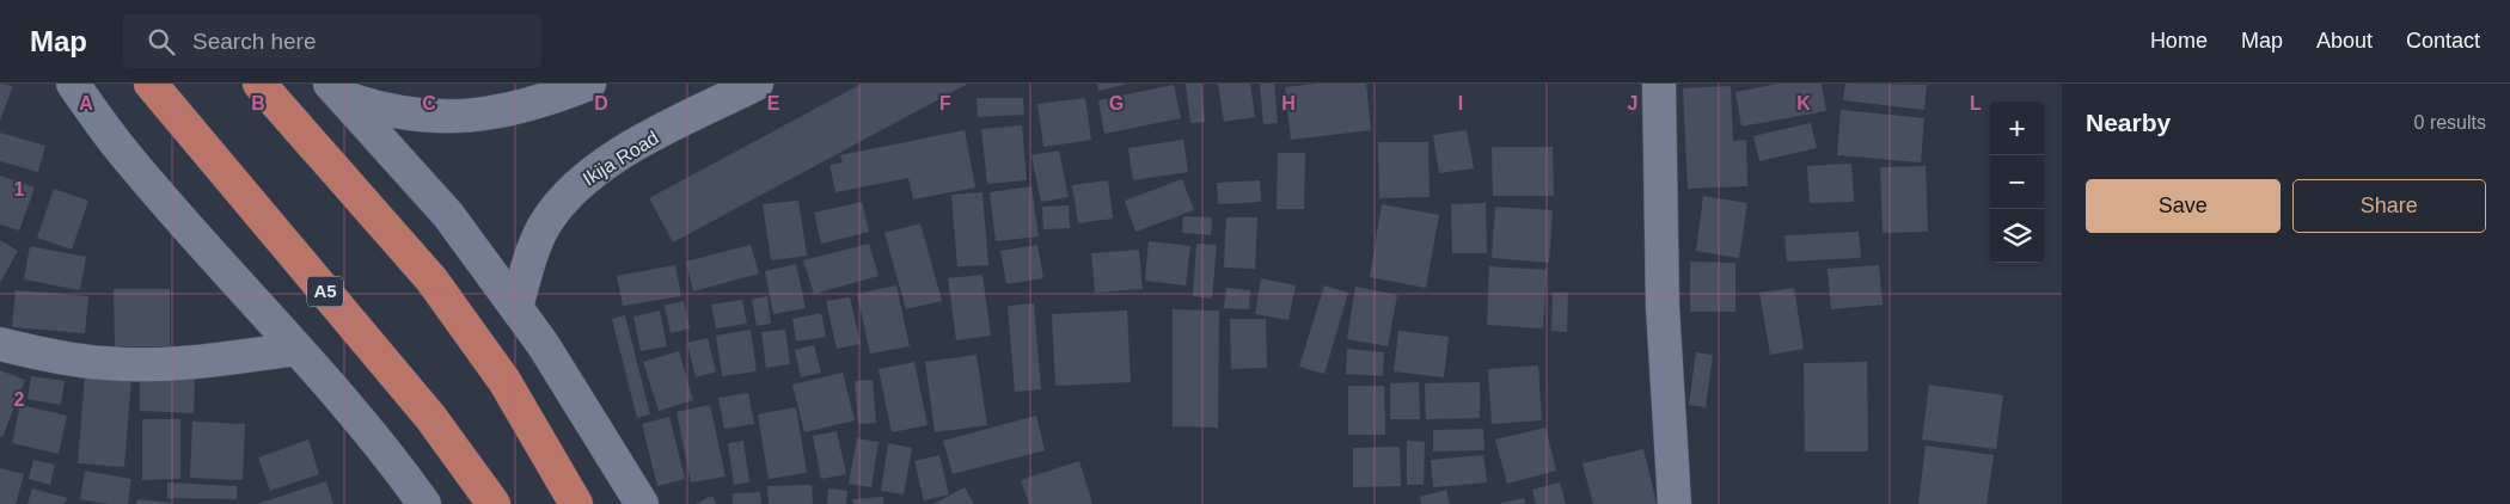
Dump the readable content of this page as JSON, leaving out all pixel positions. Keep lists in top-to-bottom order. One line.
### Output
{"streets":{"highway":["A5"],"street":["Ikija Road"]},"page":{"header":"Map","search":"Search here","nav":["Home","Map","About","Contact"],"heading":["Nearby","0 results"],"map_buttons":["+","−"],"buttons":["Save","Share"]},"grid":{"columns":["A","B","C","D","E","F","G","H","I","J","K","L"],"rows":["1","2"]}}
